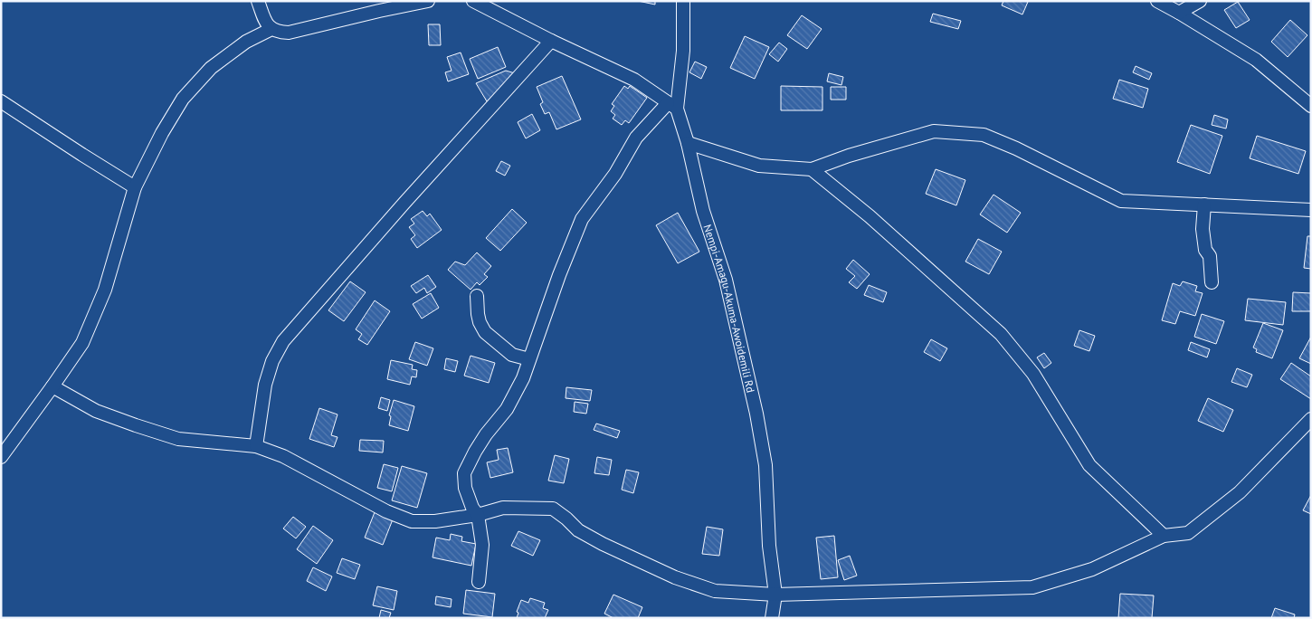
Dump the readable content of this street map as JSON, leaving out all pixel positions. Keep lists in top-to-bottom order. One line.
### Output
{"streets":{"street":["Nempi-Amagu-Akuma-Awoidemili Rd"]}}
